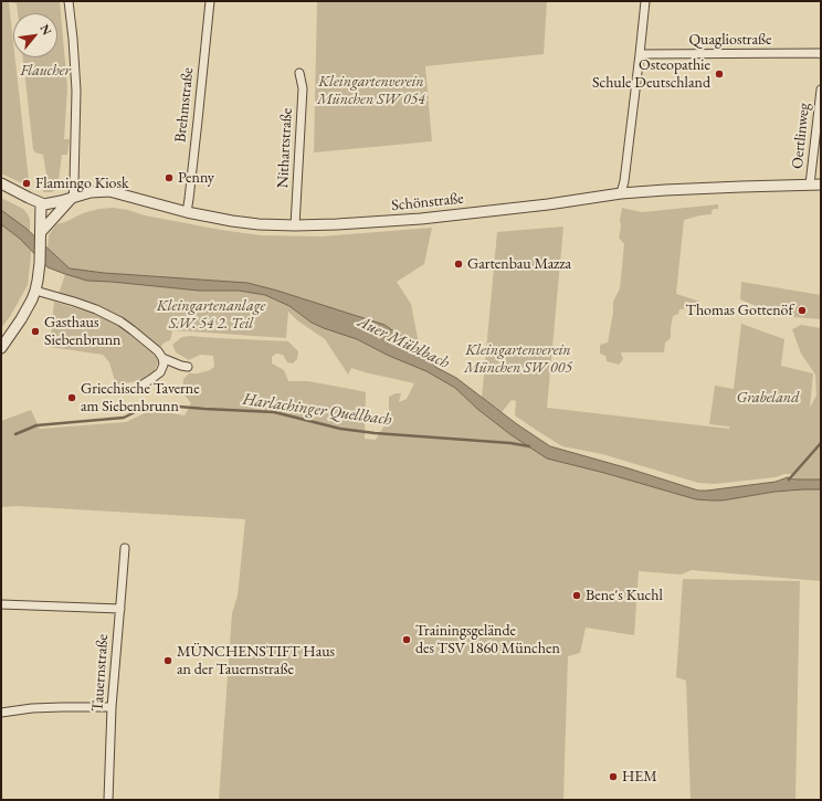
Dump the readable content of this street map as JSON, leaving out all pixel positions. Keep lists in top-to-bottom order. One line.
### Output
{"streets":{"street":["Quagliostraße","Brehmstraße","Oertlinweg","Nithartstraße","Schönstraße","Tauernstraße"]},"crossings":[["Brehmstraße","Schönstraße"],["Oertlinweg","Schönstraße"],["Nithartstraße","Schönstraße"]],"water":["Auer Mühlbach","Harlachinger Quellbach"],"parks":["Flaucher","Kleingartenverein München SW 054","Kleingartenanlage S.W. 54 2. Teil","Kleingartenverein München SW 005","Grabeland"],"places":["Osteopathie Schule Deutschland","Penny","Flamingo Kiosk","Gartenbau Mazza","Thomas Gottenöf","Gasthaus Siebenbrunn","Griechische Taverne am Siebenbrunn","Bene's Kuchl","Trainingsgelände des TSV 1860 München","MÜNCHENSTIFT Haus an der Tauernstraße","HEM"],"north":"top right"}
